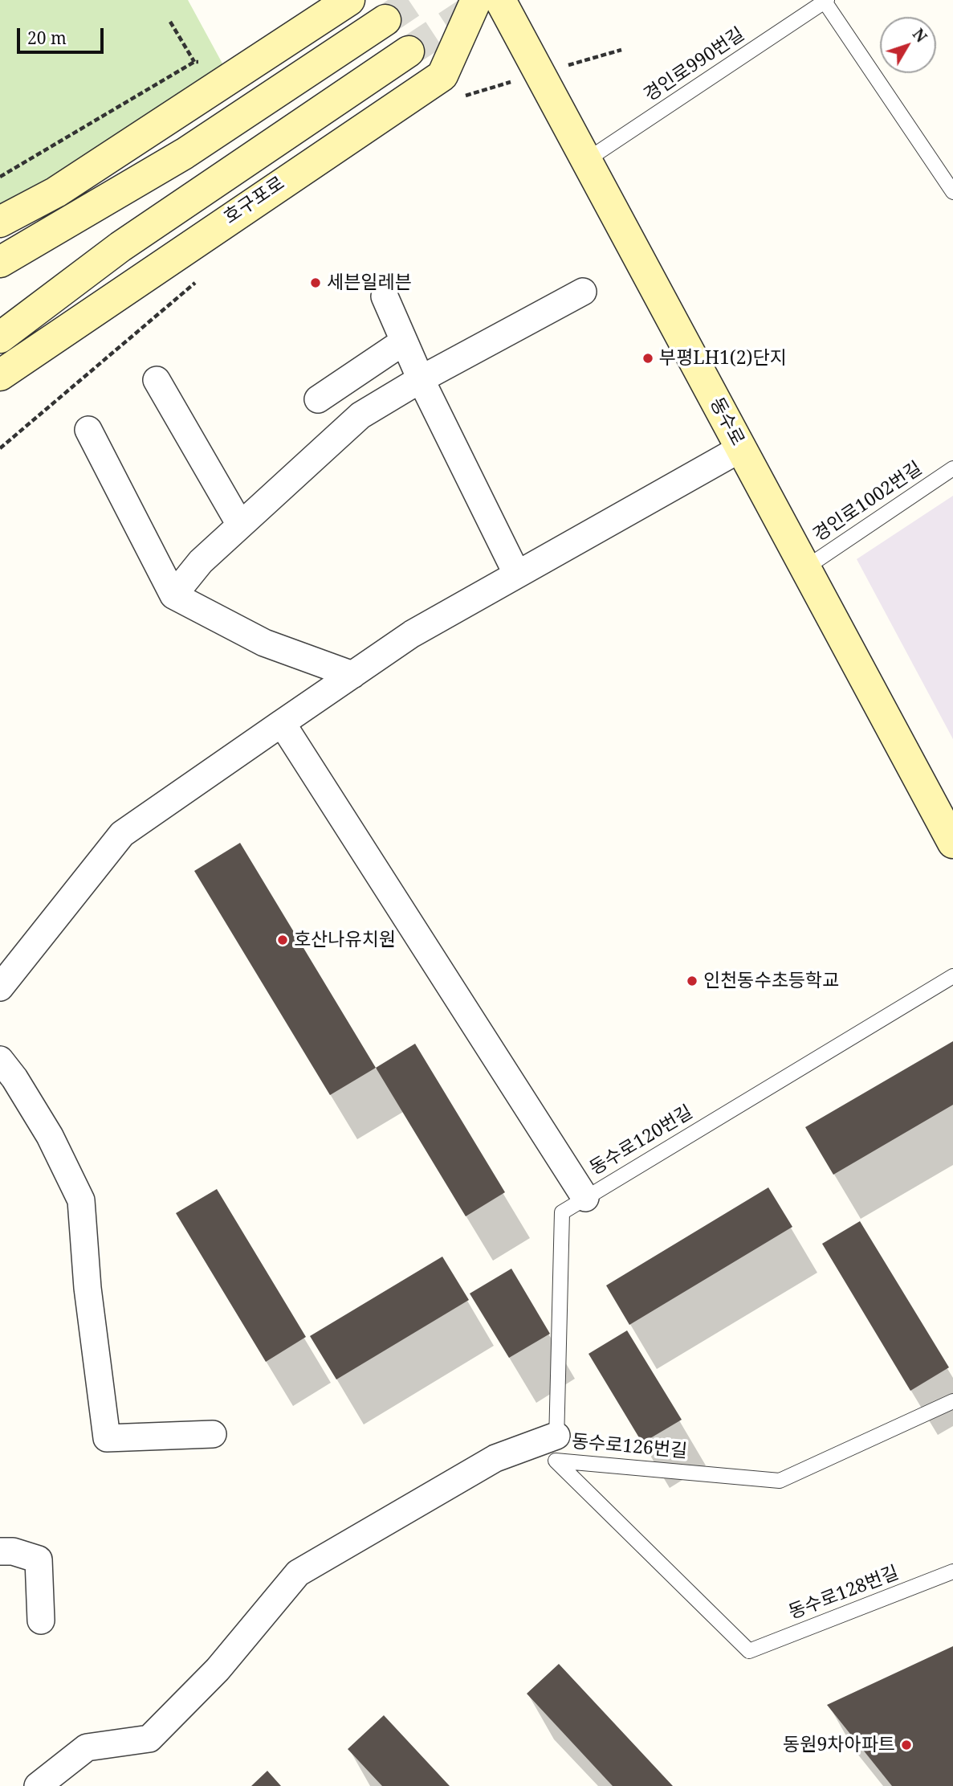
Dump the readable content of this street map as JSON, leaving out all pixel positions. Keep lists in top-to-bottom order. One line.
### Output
{"streets":{"main road":["호구포로","동수로"],"lane":["경인로990번길","경인로1002번길","동수로120번길","동수로126번길","동수로128번길"]},"crossings":[["경인로990번길","동수로"],["동수로","경인로1002번길"],["동수로120번길","동수로126번길"],["동수로126번길","동수로128번길"]],"places":["세븐일레븐","부평LH1(2)단지","호산나유치원","인천동수초등학교","동원9차아파트"],"scale_bar":"20 m","north":"top right"}
